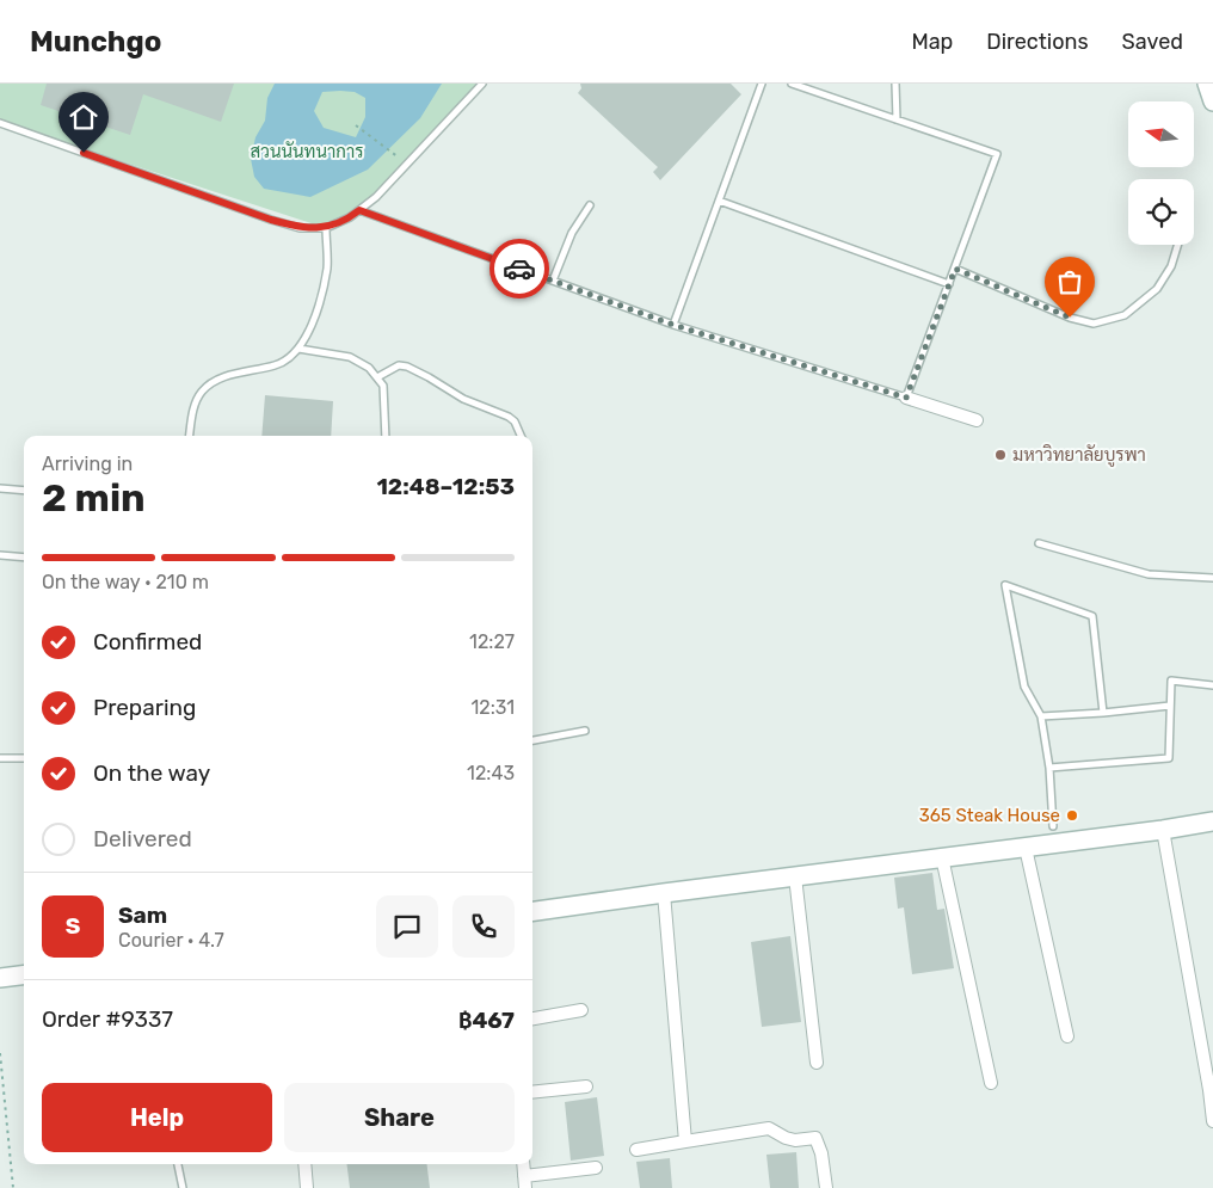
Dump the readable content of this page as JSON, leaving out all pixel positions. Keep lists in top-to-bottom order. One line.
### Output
{"parks":["สวนนันทนาการ"],"places":["มหาวิทยาลัยบูรพา","365 Steak House"],"north":"left","page":{"header":"Munchgo","nav":["Map","Directions","Saved"],"heading":["2 min","Arriving in","12:48–12:53"],"panel":["Sam","Courier · 4.7","Order #9337","฿467"],"bar":"On the way · 210 m","list":[["Confirmed","12:27"],["Preparing","12:31"],["On the way","12:43"],"Delivered"],"round":"S","buttons":["Help","Share"]}}
